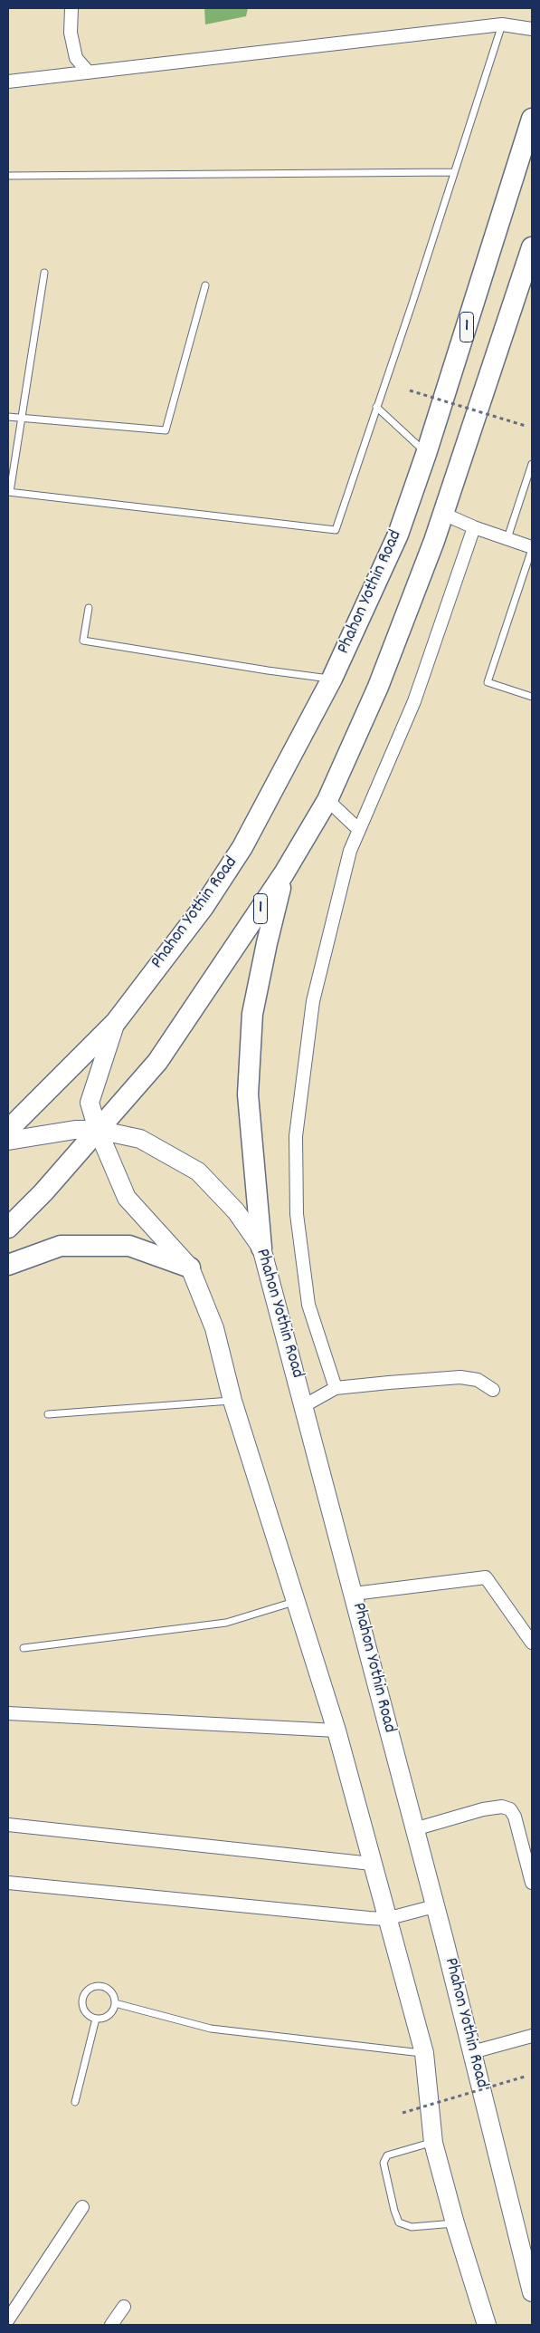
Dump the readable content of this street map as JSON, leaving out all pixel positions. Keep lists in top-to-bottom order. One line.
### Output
{"streets":{"main road":["1","Phahon Yothin Road"]}}
